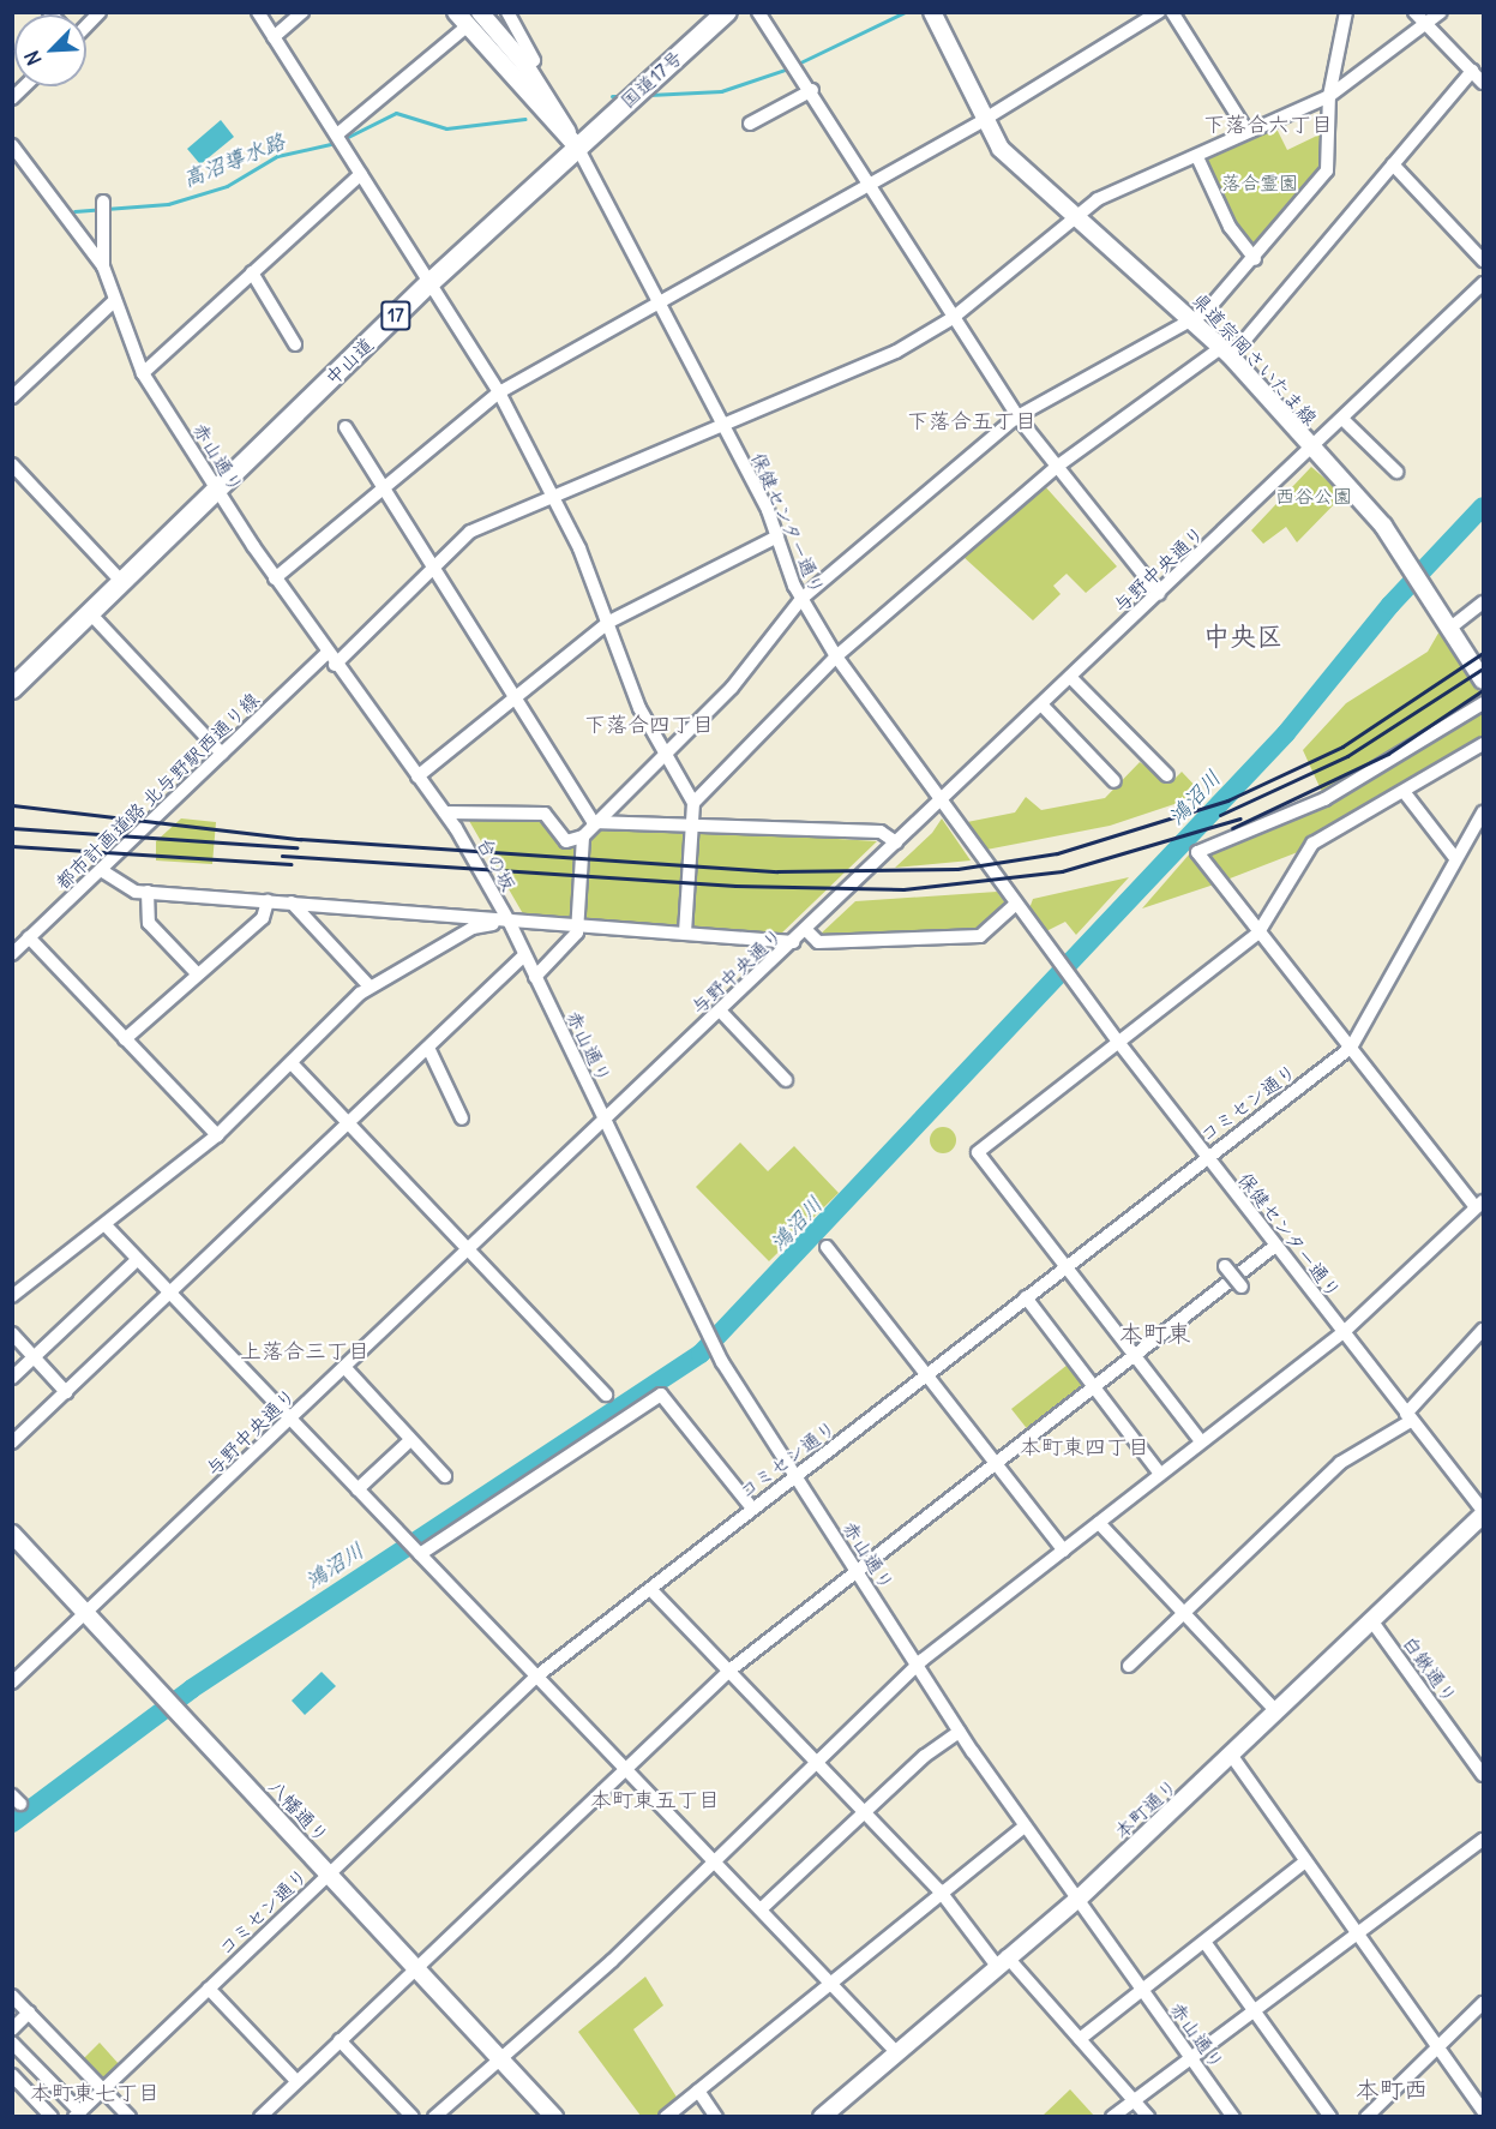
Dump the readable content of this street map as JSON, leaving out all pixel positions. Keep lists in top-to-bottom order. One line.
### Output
{"streets":{"highway":["国道17号","17","中山道"],"main road":["県道宗岡さいたま線","本町通り","八幡通り"],"street":["赤山通り","保健センター通り","与野中央通り","都市計画道路 北与野駅西通り線","台の坂","コミセン通り","白鍬通り"]},"crossings":[["国道17号","中山道"],["国道17号","保健センター通り"],["県道宗岡さいたま線","与野中央通り"],["中山道","赤山通り"],["中山道","保健センター通り"],["赤山通り","与野中央通り"],["赤山通り","都市計画道路 北与野駅西通り線"],["赤山通り","台の坂"],["赤山通り","コミセン通り"],["赤山通り","本町通り"],["保健センター通り","与野中央通り"],["保健センター通り","コミセン通り"],["保健センター通り","本町通り"],["与野中央通り","八幡通り"],["コミセン通り","八幡通り"],["白鍬通り","本町通り"]],"districts":["下落合六丁目","下落合五丁目","中央区","下落合四丁目","本町東","上落合三丁目","本町東四丁目","本町東五丁目","本町西","本町東七丁目"],"water":["高沼導水路","鴻沼川"],"parks":["落合霊園","西谷公園"],"north":"bottom left"}
